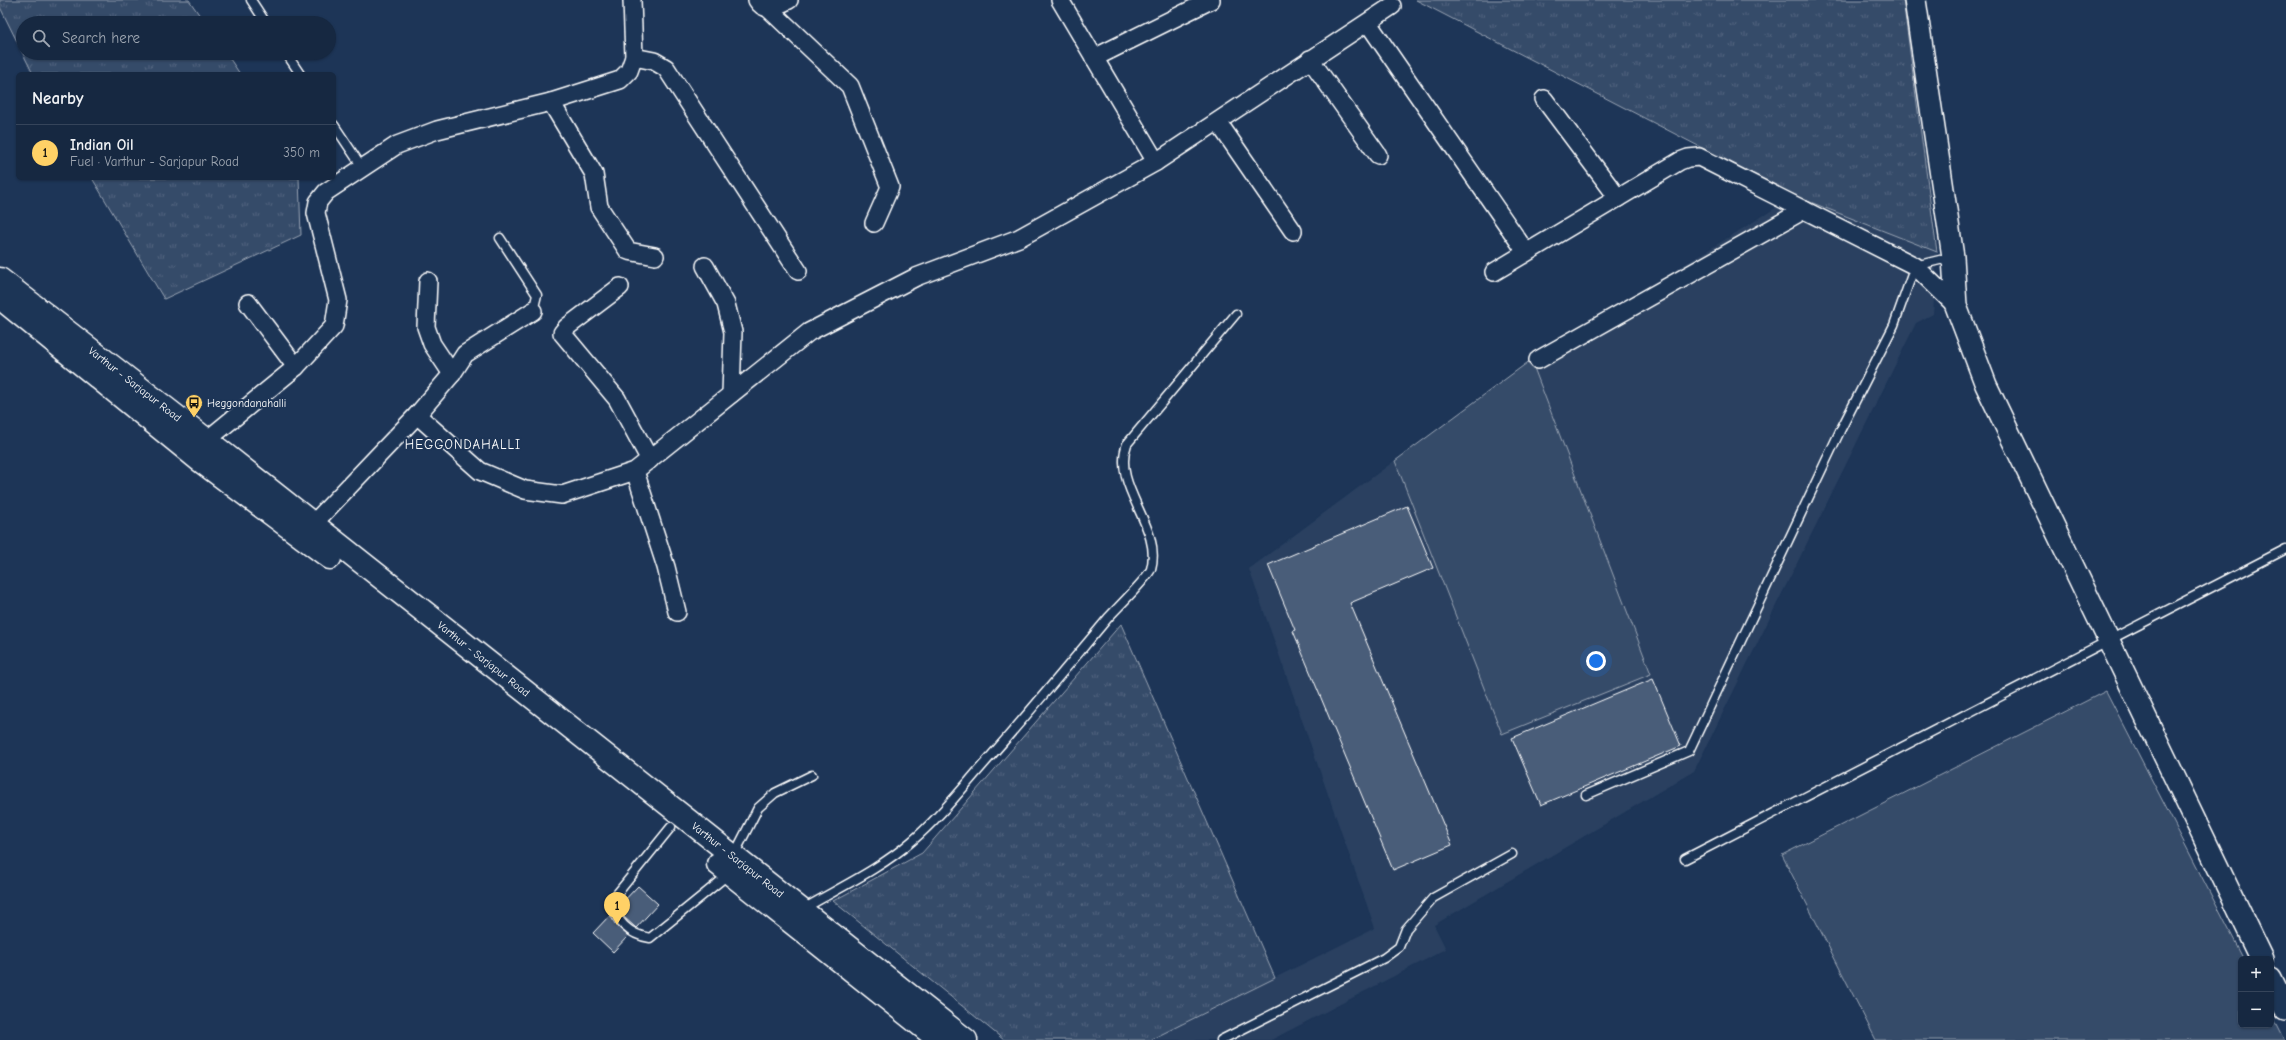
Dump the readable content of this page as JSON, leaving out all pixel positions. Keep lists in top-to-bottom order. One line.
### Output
{"streets":{"main road":["Varthur - Sarjapur Road"]},"districts":["HEGGONDAHALLI"],"places":{"bus stop":["Heggondanahalli"]},"page":{"search":"Search here","heading":"Nearby","list":[{"mark":"1","name":"Indian Oil","note":"Fuel · Varthur - Sarjapur Road","value":"350 m"}],"pins":"1","map_buttons":["+","−"]}}
